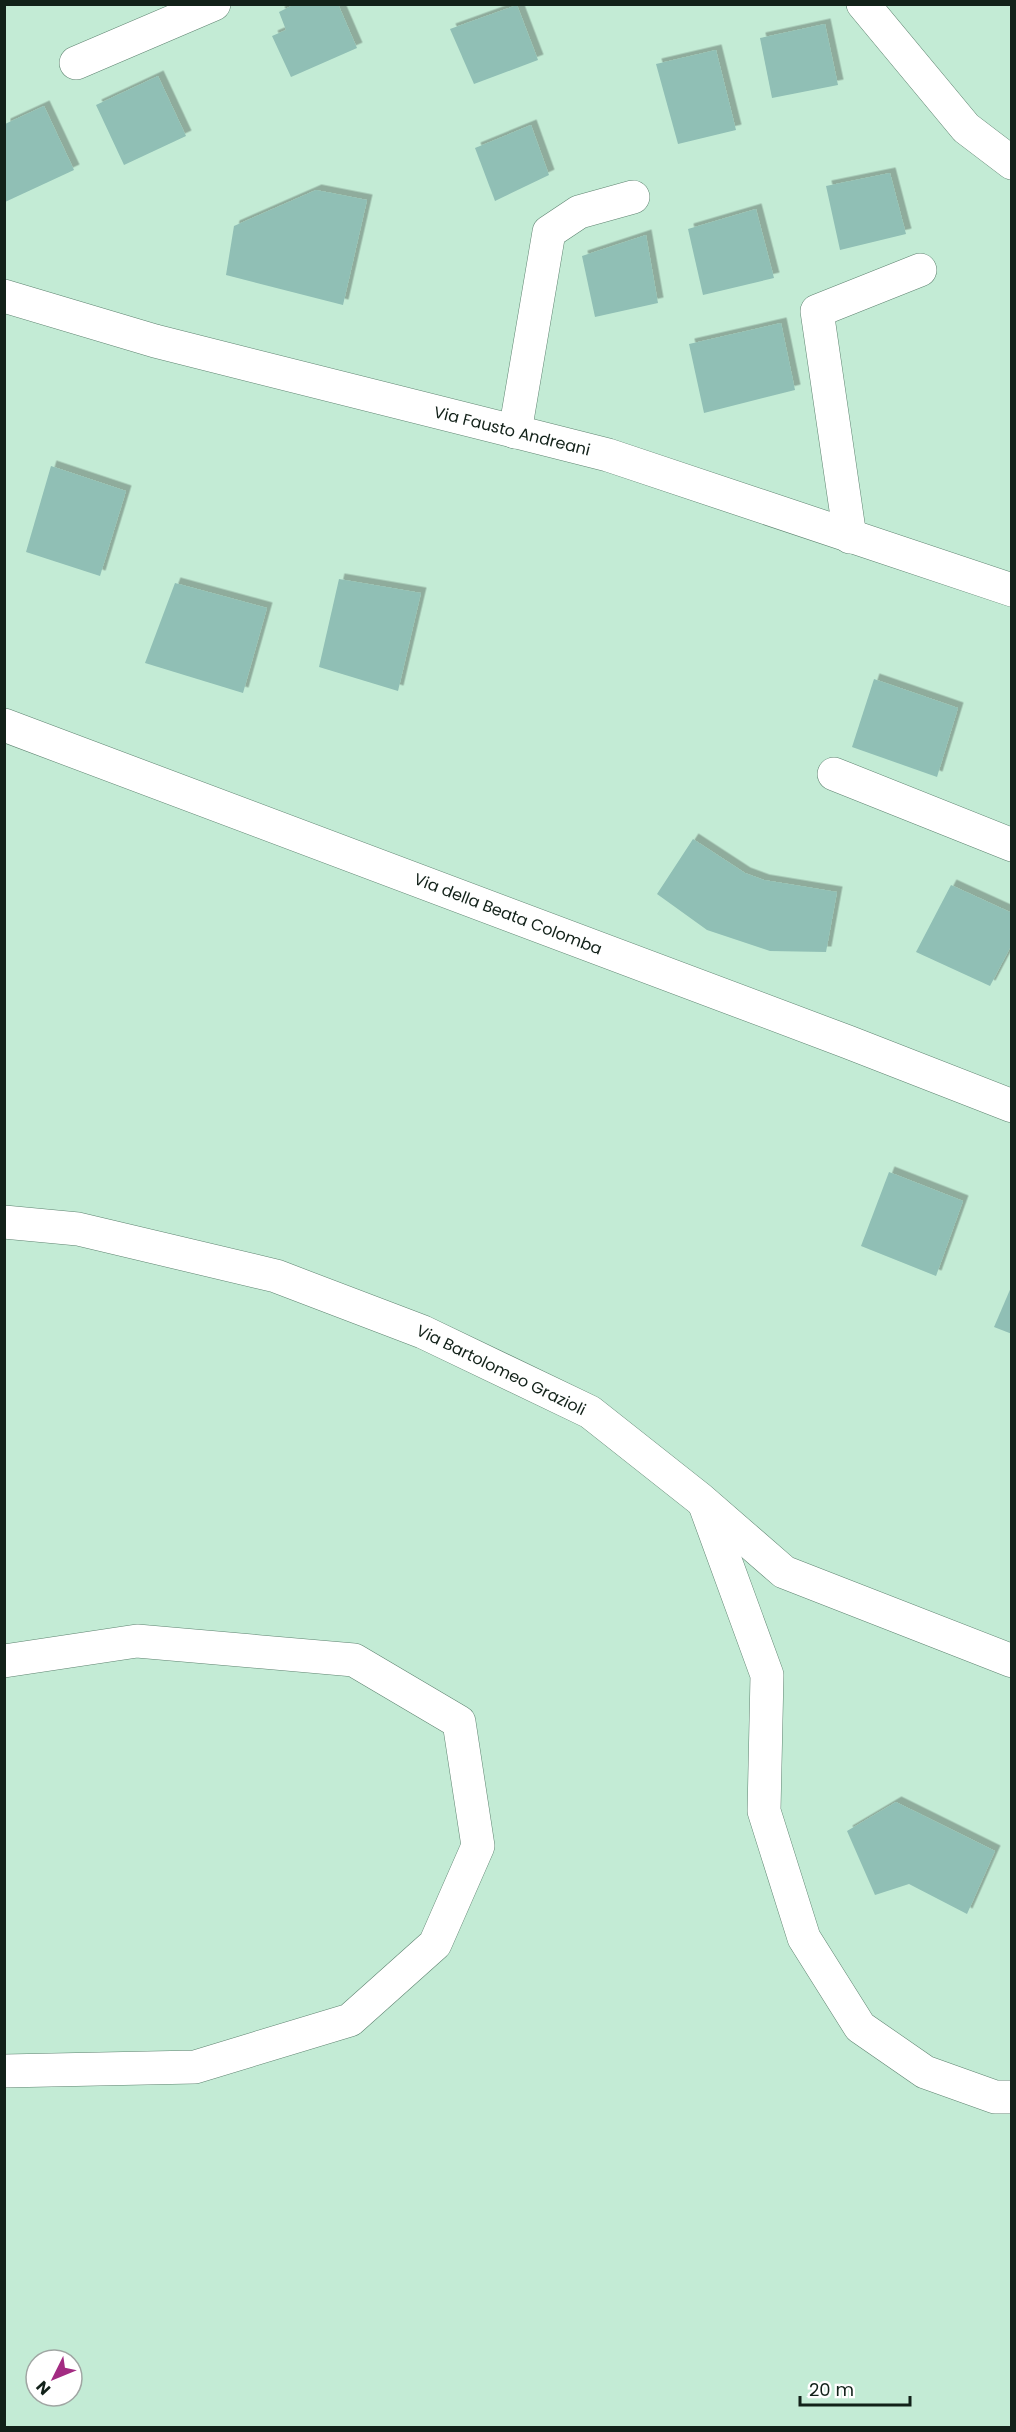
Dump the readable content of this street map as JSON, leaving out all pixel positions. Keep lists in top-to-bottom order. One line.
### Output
{"streets":{"street":["Via Fausto Andreani","Via della Beata Colomba","Via Bartolomeo Grazioli"]},"scale_bar":"20 m","north":"bottom left"}
